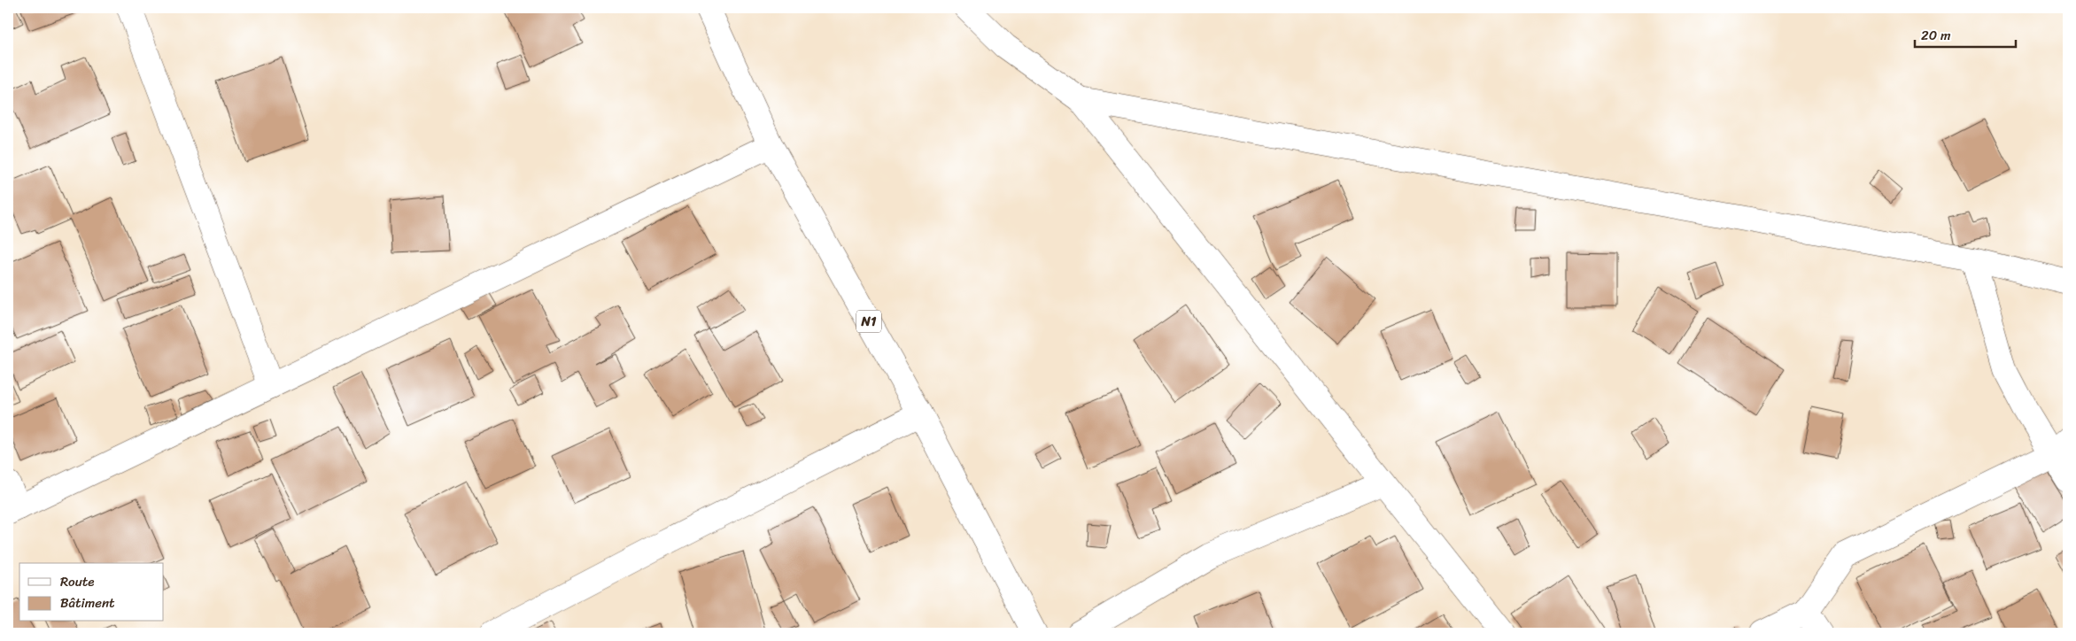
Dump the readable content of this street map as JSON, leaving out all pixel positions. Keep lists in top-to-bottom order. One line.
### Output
{"streets":{"main road":["N1"]},"legend":["Route","Bâtiment"],"scale_bar":"20 m"}
